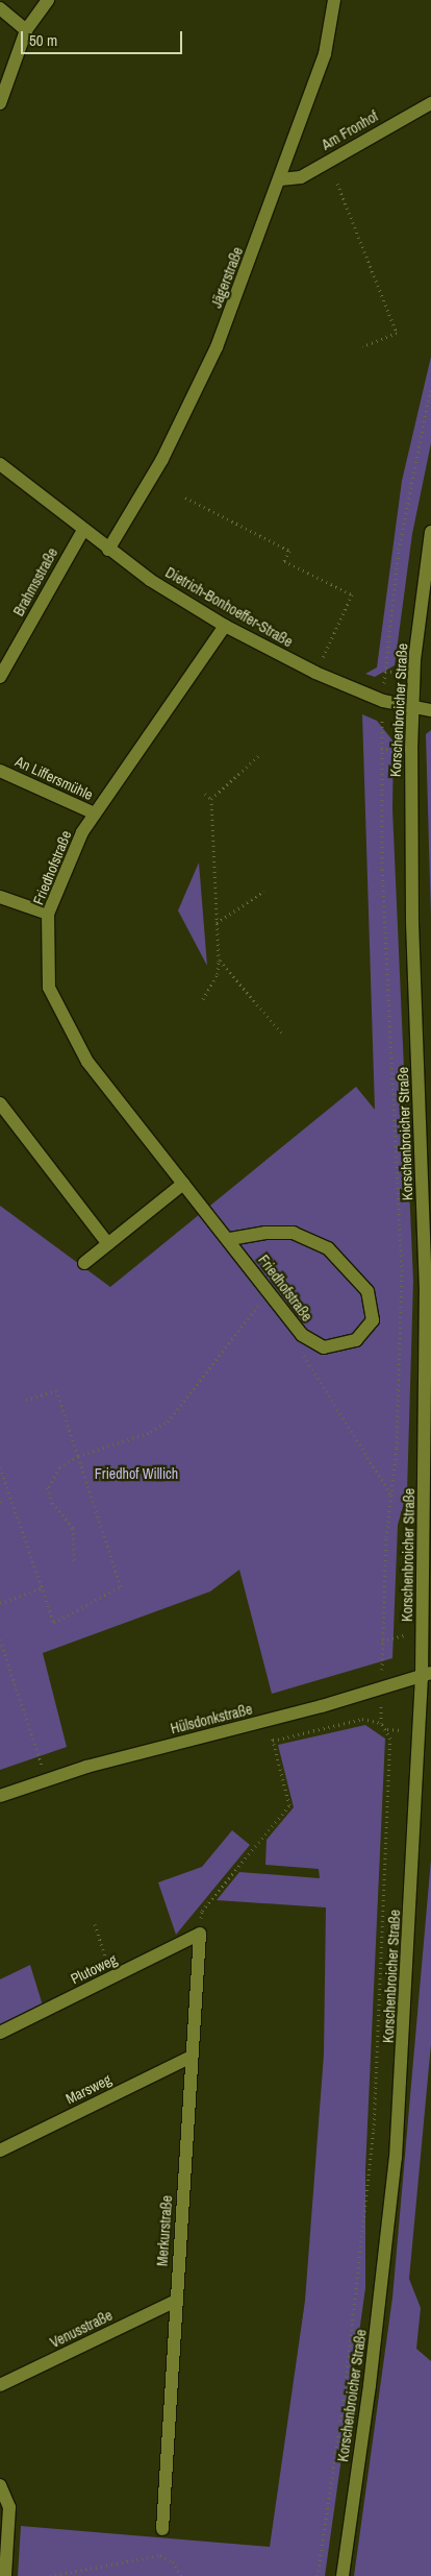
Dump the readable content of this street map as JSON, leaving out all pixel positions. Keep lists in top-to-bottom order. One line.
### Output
{"streets":{"street":["Am Fronhof","Jägerstraße","Brahmsstraße","Dietrich-Bonhoeffer-Straße","Korschenbroicher Straße","An Liffersmühle","Friedhofstraße","Hülsdonkstraße","Plutoweg","Marsweg","Merkurstraße","Venusstraße"]},"crossings":[["Am Fronhof","Jägerstraße"],["Jägerstraße","Dietrich-Bonhoeffer-Straße"],["Brahmsstraße","Dietrich-Bonhoeffer-Straße"],["Dietrich-Bonhoeffer-Straße","Korschenbroicher Straße"],["Dietrich-Bonhoeffer-Straße","Friedhofstraße"],["Korschenbroicher Straße","Hülsdonkstraße"],["An Liffersmühle","Friedhofstraße"],["Plutoweg","Merkurstraße"],["Marsweg","Merkurstraße"],["Merkurstraße","Venusstraße"]],"parks":["Friedhof Willich"],"scale_bar":"50 m"}
